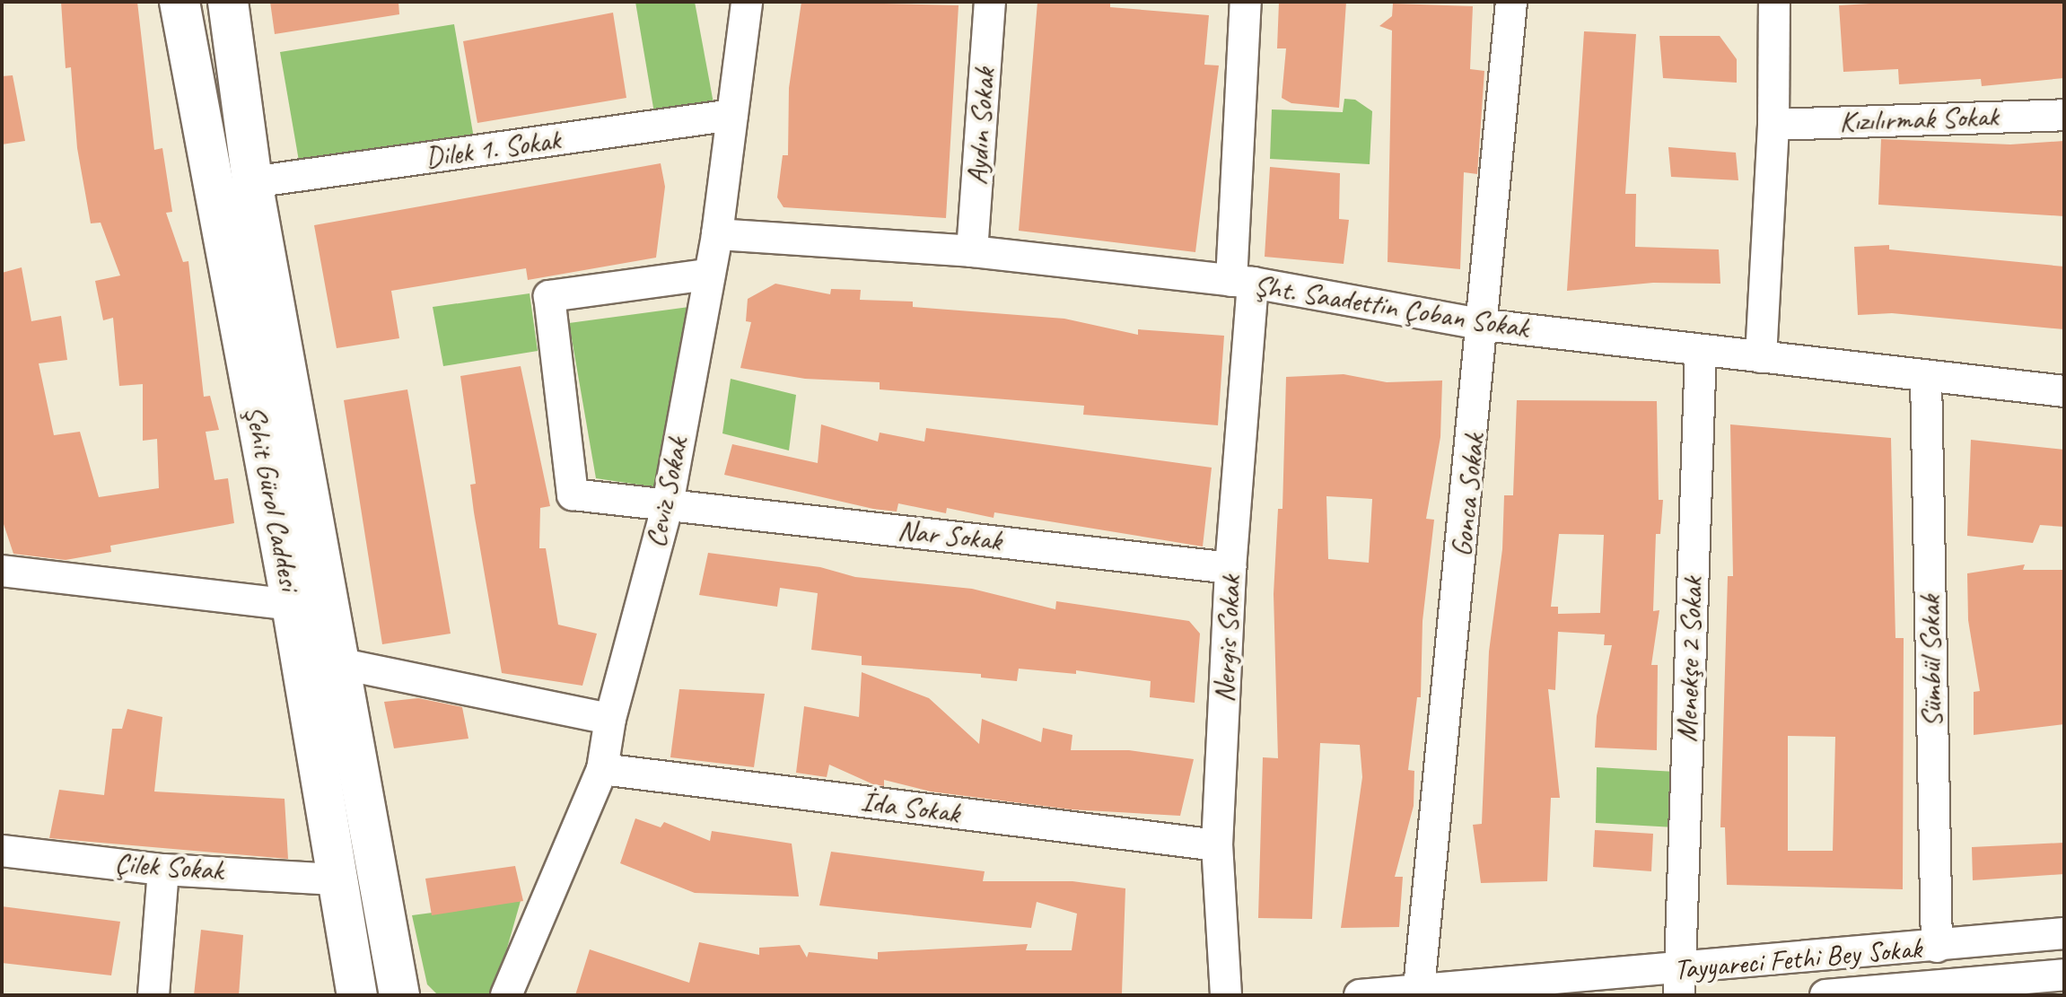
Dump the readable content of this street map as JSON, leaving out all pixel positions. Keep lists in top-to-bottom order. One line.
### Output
{"streets":{"main road":["Şehit Gürol Caddesi"],"street":["Kızılırmak Sokak","Aydın Sokak","Dilek 1. Sokak","Şht. Saadettin Çoban Sokak","Ceviz Sokak","Gonca Sokak","Nar Sokak","Nergis Sokak","Menekşe 2 Sokak","Sümbül Sokak","İda Sokak","Çilek Sokak","Tayyareci Fethi Bey Sokak"]},"crossings":[["Aydın Sokak","Şht. Saadettin Çoban Sokak"],["Dilek 1. Sokak","Ceviz Sokak"],["Dilek 1. Sokak","Şehit Gürol Caddesi"],["Şht. Saadettin Çoban Sokak","Ceviz Sokak"],["Şht. Saadettin Çoban Sokak","Gonca Sokak"],["Şht. Saadettin Çoban Sokak","Nergis Sokak"],["Şht. Saadettin Çoban Sokak","Menekşe 2 Sokak"],["Şht. Saadettin Çoban Sokak","Sümbül Sokak"],["Ceviz Sokak","Nar Sokak"],["Ceviz Sokak","İda Sokak"],["Gonca Sokak","Tayyareci Fethi Bey Sokak"],["Şehit Gürol Caddesi","Çilek Sokak"],["Nar Sokak","Nergis Sokak"],["Nergis Sokak","İda Sokak"],["Menekşe 2 Sokak","Tayyareci Fethi Bey Sokak"],["Sümbül Sokak","Tayyareci Fethi Bey Sokak"]]}
